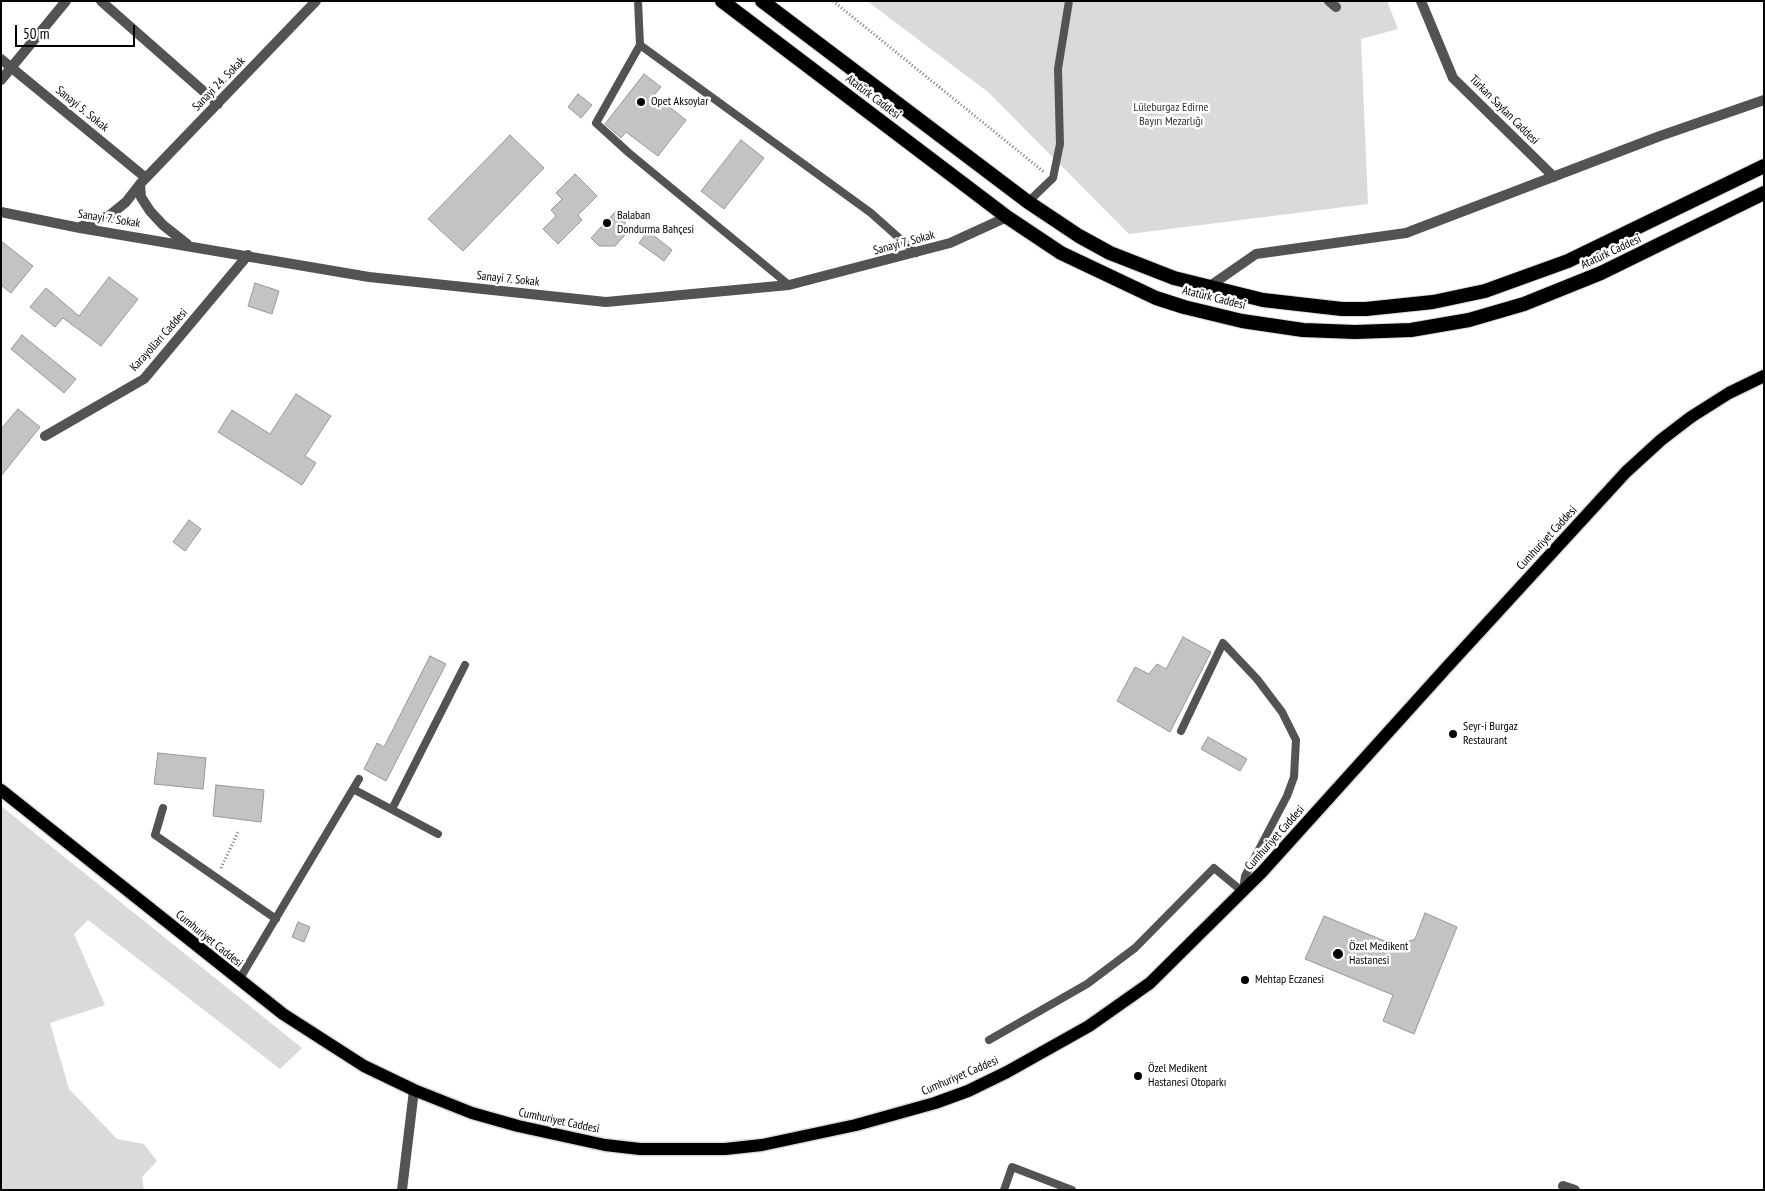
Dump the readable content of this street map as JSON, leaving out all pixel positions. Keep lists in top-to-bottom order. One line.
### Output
{"streets":{"highway":["Atatürk Caddesi"],"main road":["Cumhuriyet Caddesi"],"street":["Sanayi 24. Sokak","Sanayi 5. Sokak","Türkan Saylan Caddesi","Sanayi 7. Sokak","Karayolları Caddesi"]},"crossings":[["Sanayi 24. Sokak","Sanayi 5. Sokak"],["Sanayi 24. Sokak","Sanayi 7. Sokak"],["Atatürk Caddesi","Sanayi 7. Sokak"],["Sanayi 7. Sokak","Karayolları Caddesi"]],"parks":["Lüleburgaz Edirne Bayırı Mezarlığı"],"places":["Opet Aksoylar","Balaban Dondurma Bahçesi","Seyr-i Burgaz Restaurant","Özel Medikent Hastanesi","Mehtap Eczanesi","Özel Medikent Hastanesi Otoparkı"],"scale_bar":"50 m"}
